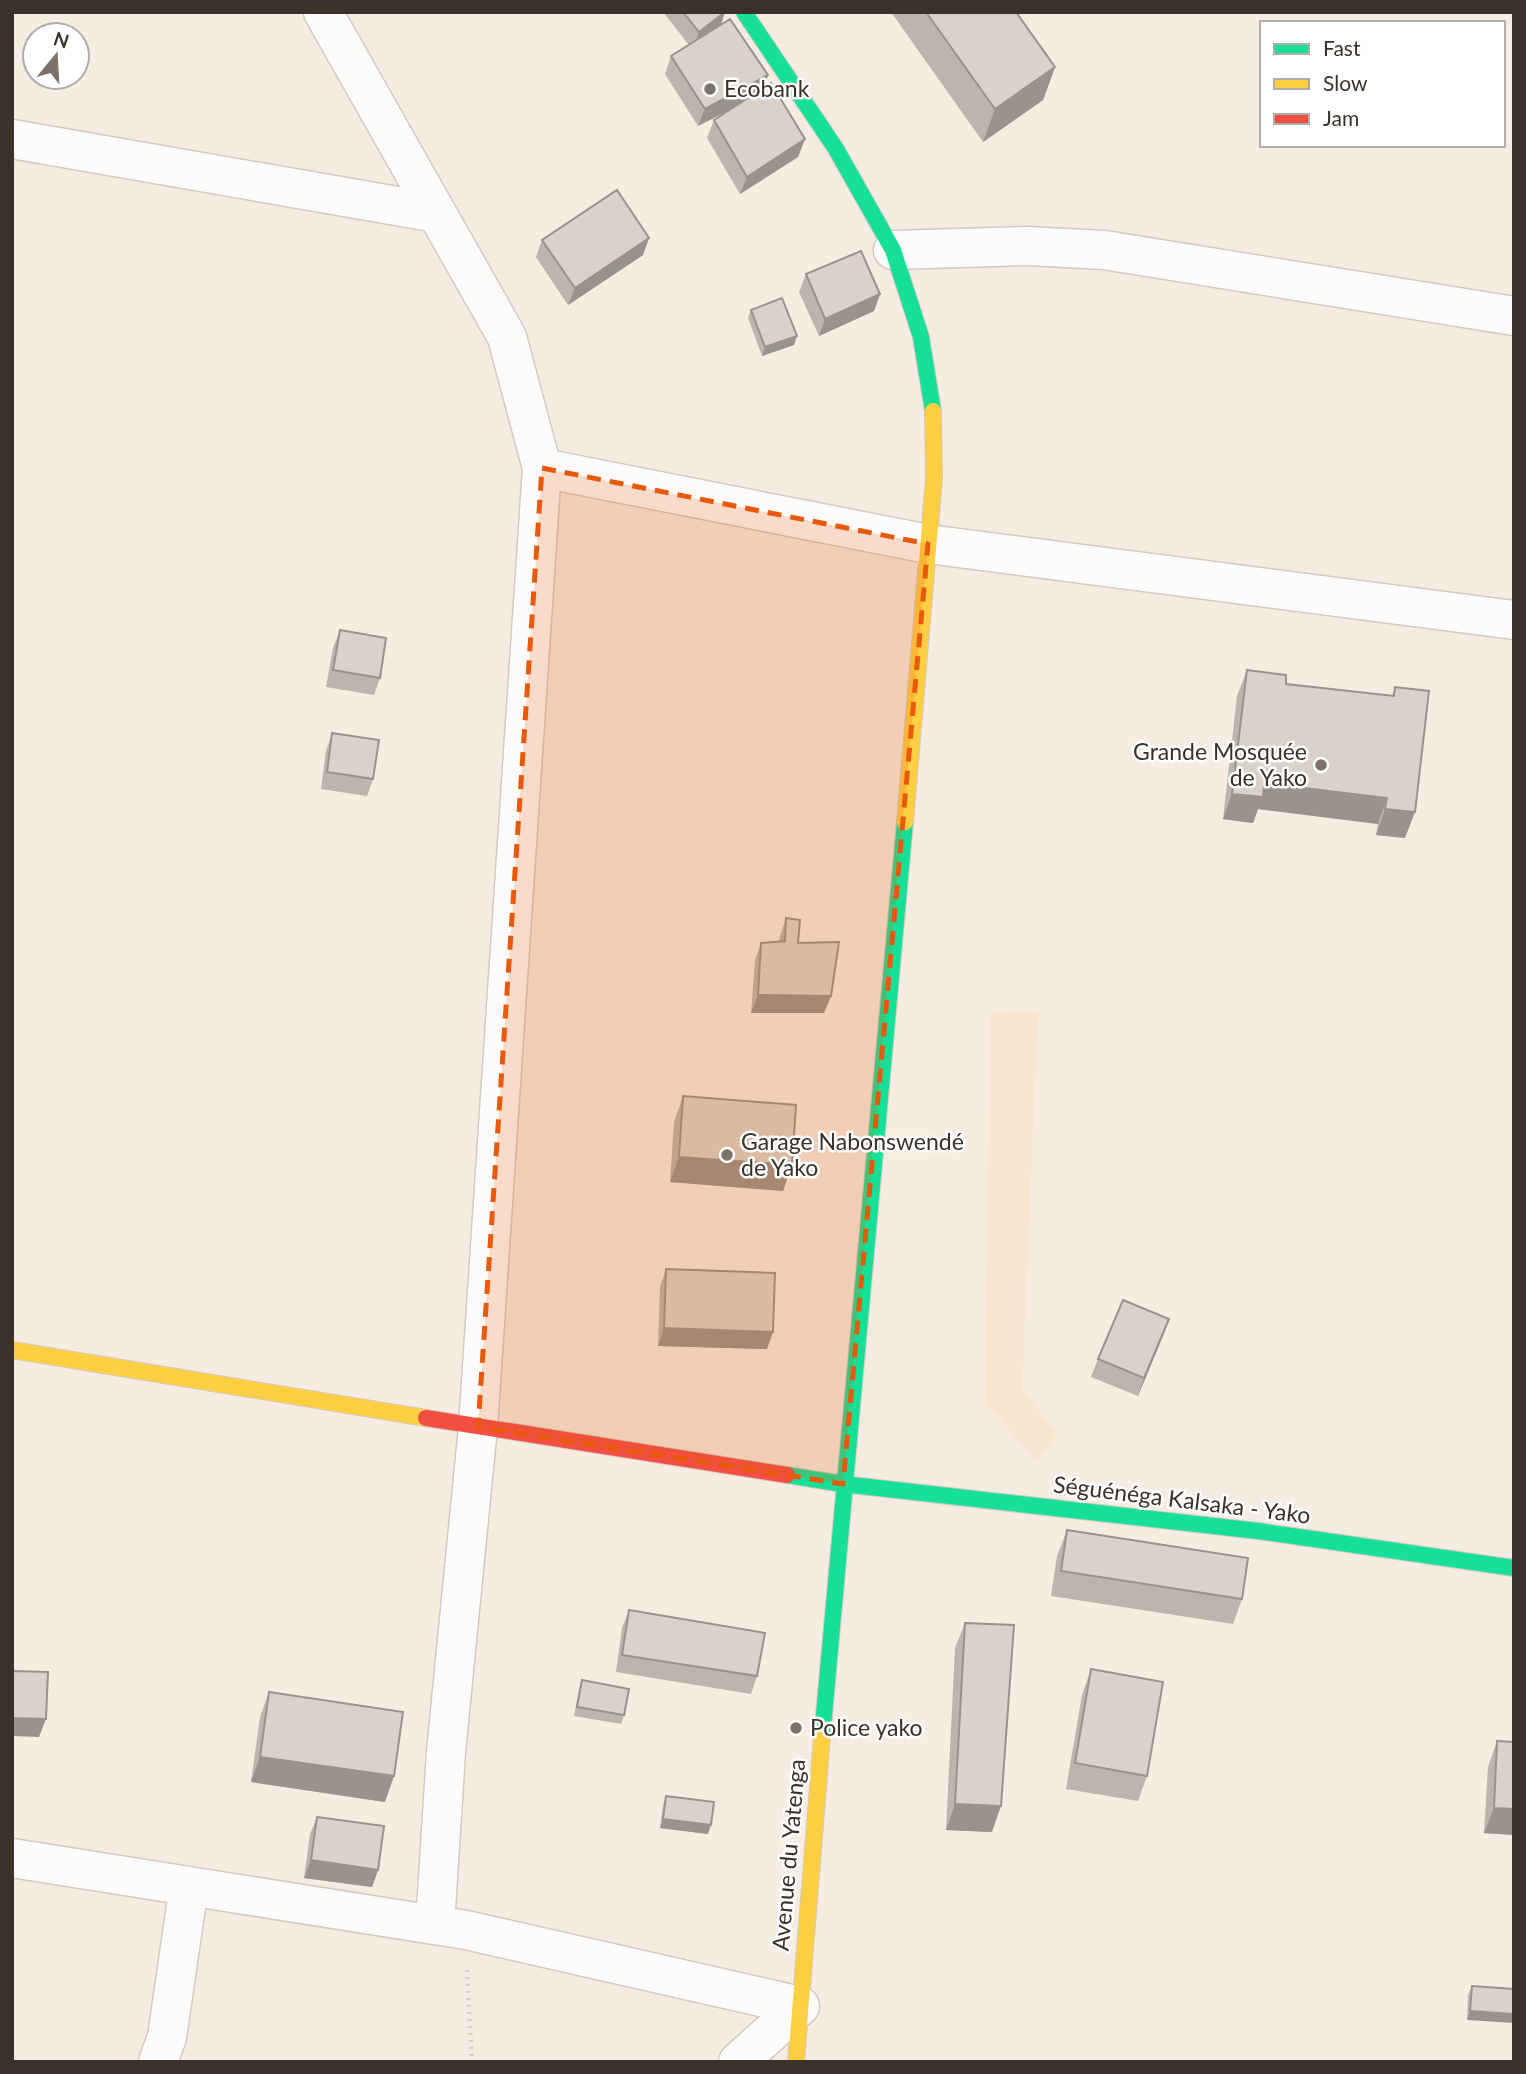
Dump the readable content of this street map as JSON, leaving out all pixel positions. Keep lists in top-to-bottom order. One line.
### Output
{"streets":{"main road":["Séguénéga Kalsaka - Yako","Avenue du Yatenga"]},"crossings":[["Séguénéga Kalsaka - Yako","Avenue du Yatenga"]],"places":["Ecobank","Grande Mosquée de Yako","Garage Nabonswendé de Yako","Police yako"],"legend":["Fast","Slow","Jam"],"north":"top"}
